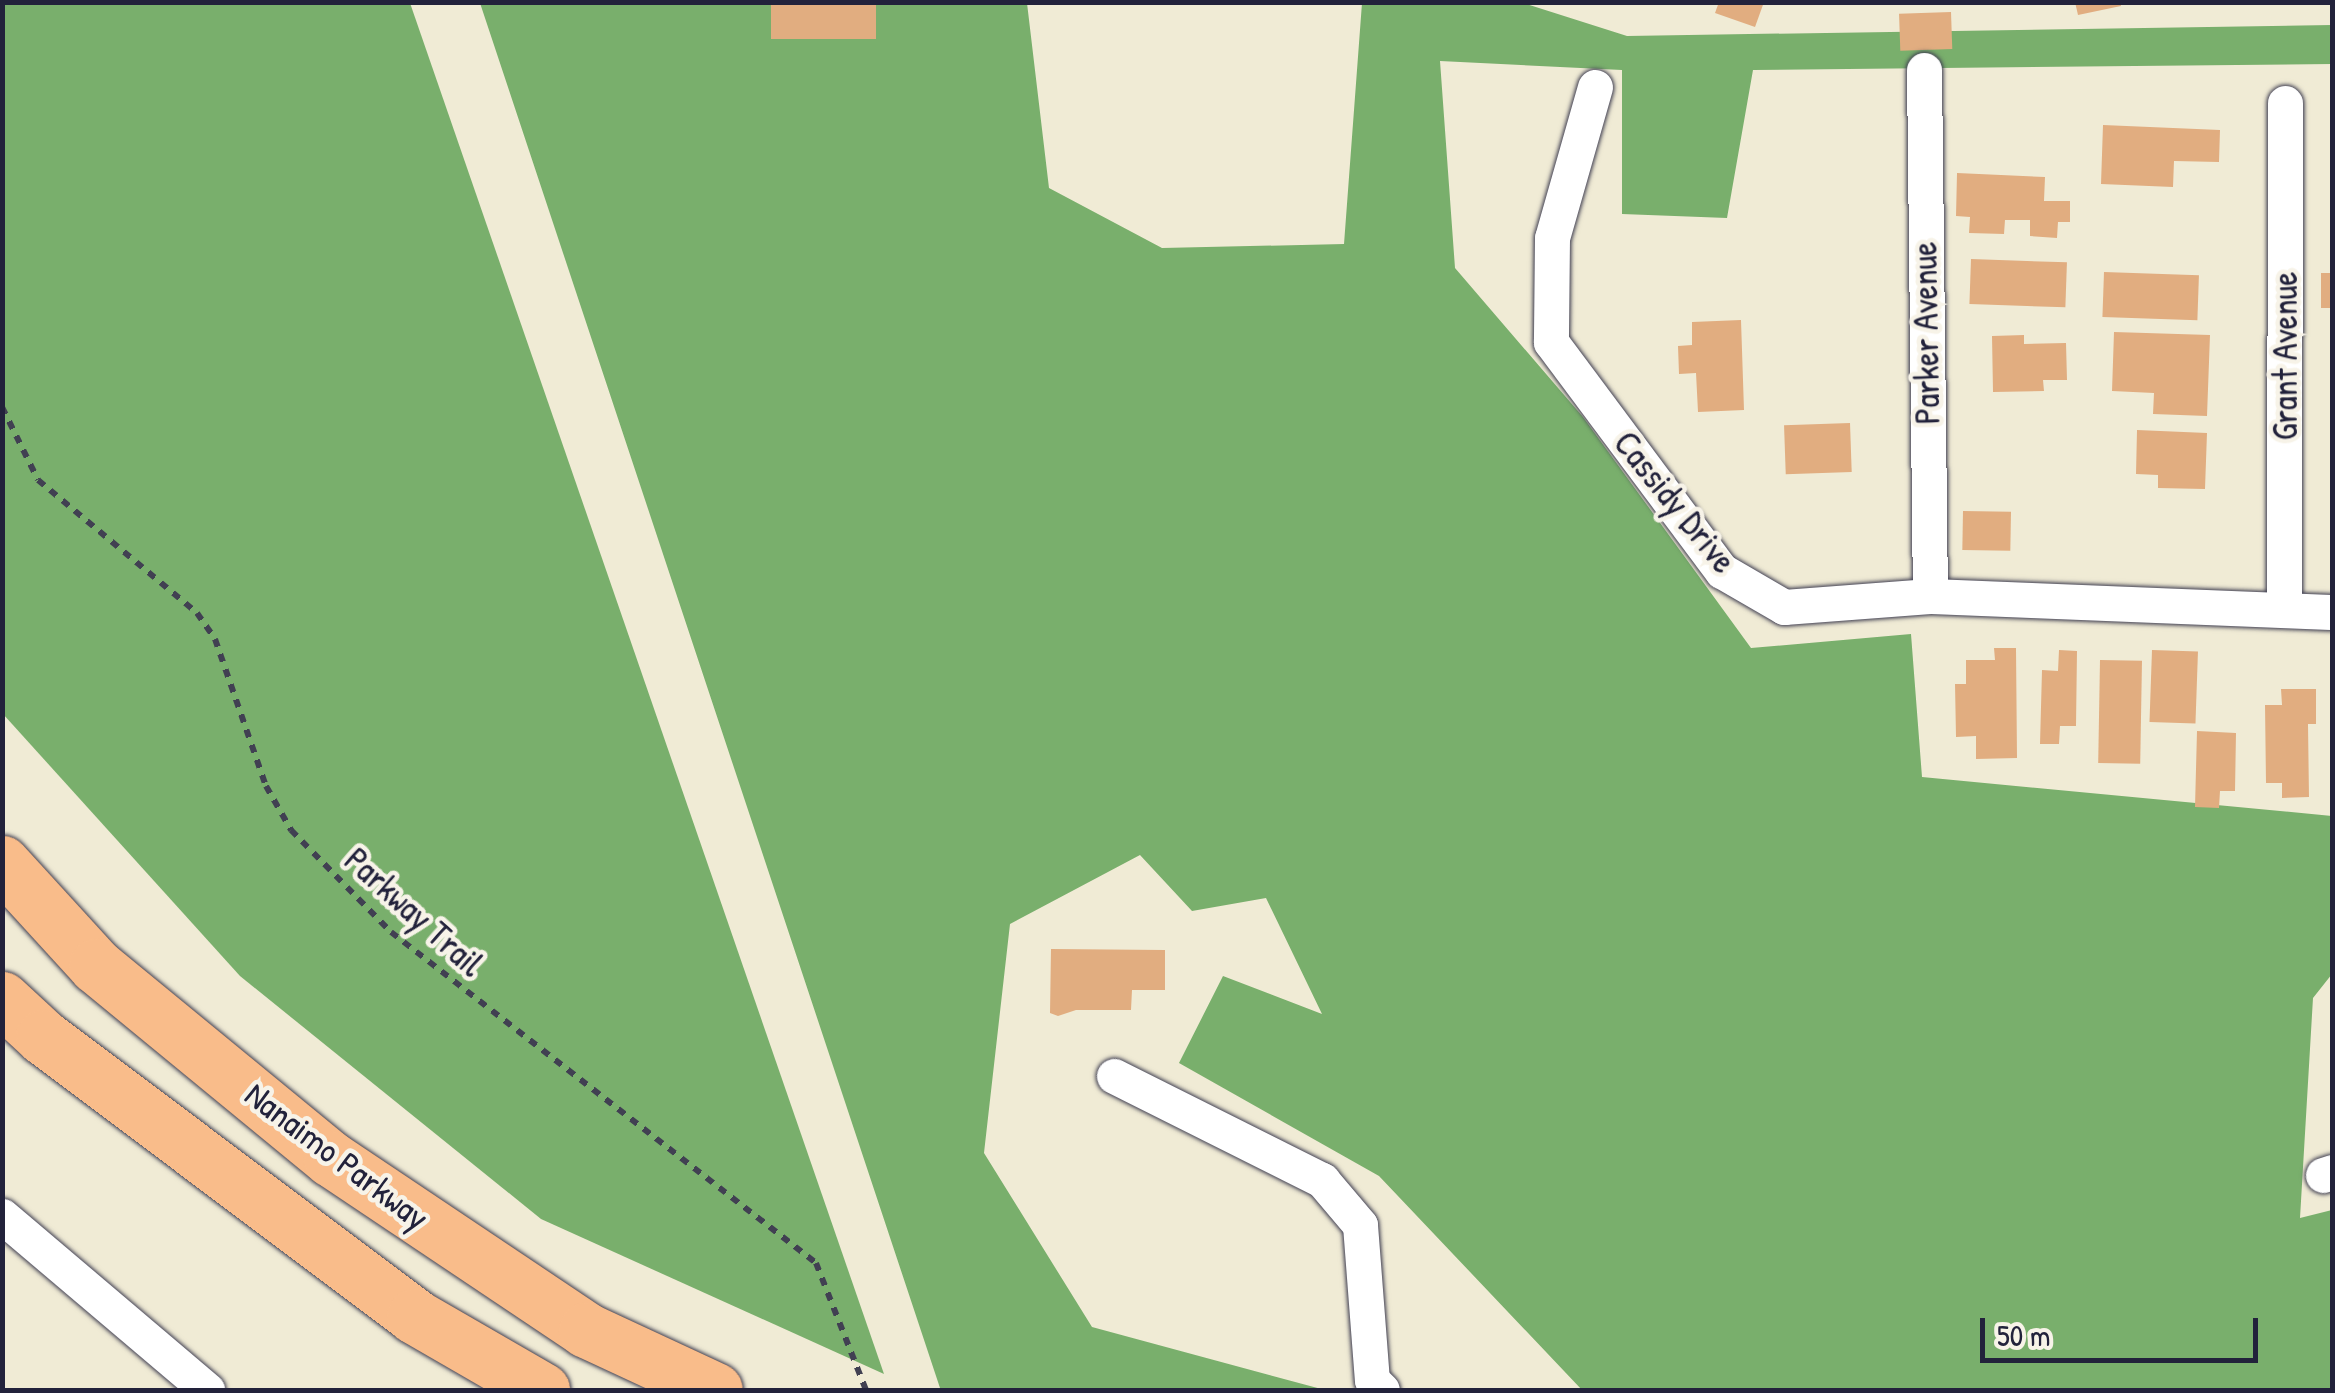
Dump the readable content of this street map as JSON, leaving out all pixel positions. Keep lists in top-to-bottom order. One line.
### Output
{"streets":{"highway":["Nanaimo Parkway"],"street":["Parker Avenue","Grant Avenue","Cassidy Drive"],"path":["Parkway Trail"]},"crossings":[["Parker Avenue","Cassidy Drive"],["Grant Avenue","Cassidy Drive"]],"scale_bar":"50 m"}
